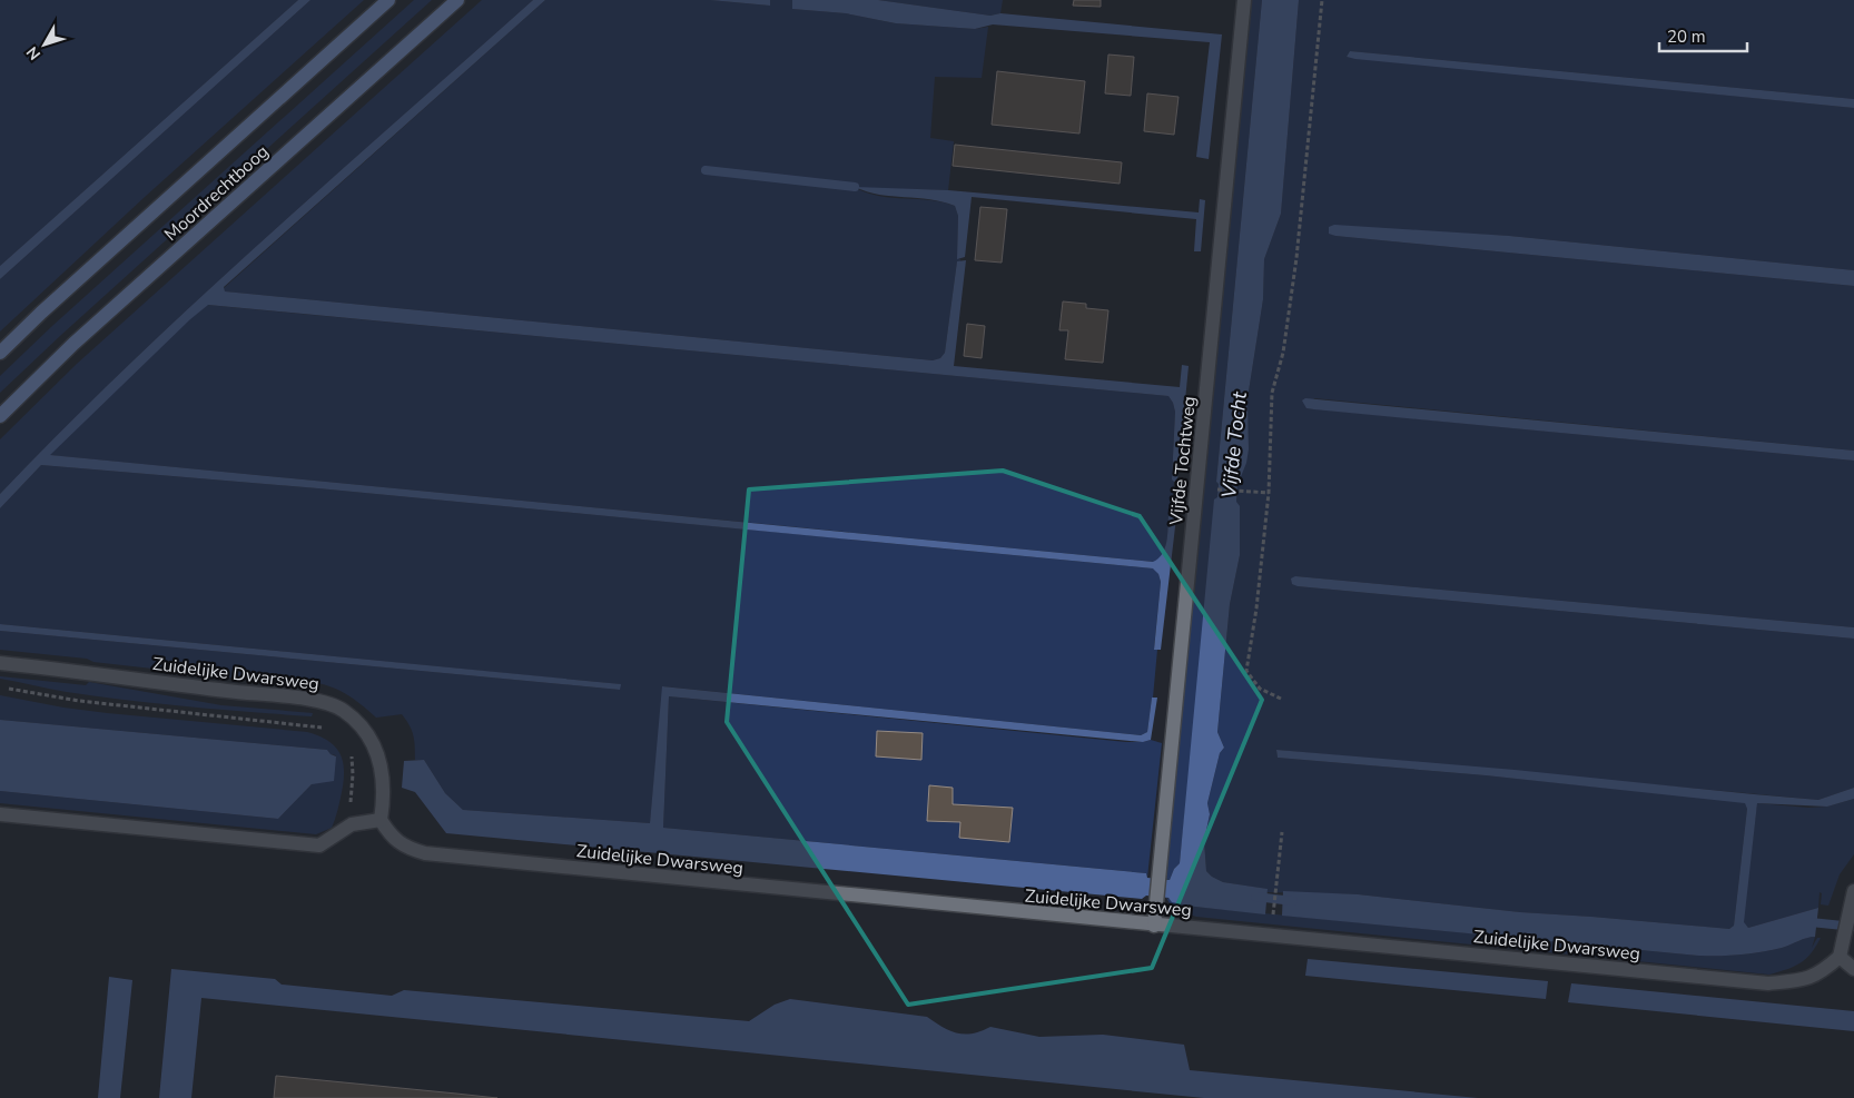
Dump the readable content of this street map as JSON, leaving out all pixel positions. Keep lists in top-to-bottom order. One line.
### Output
{"streets":{"main road":["Moordrechtboog"],"street":["Vijfde Tochtweg","Zuidelijke Dwarsweg"]},"crossings":[["Vijfde Tochtweg","Zuidelijke Dwarsweg"]],"water":["Vijfde Tocht"],"scale_bar":"20 m","north":"bottom left"}
